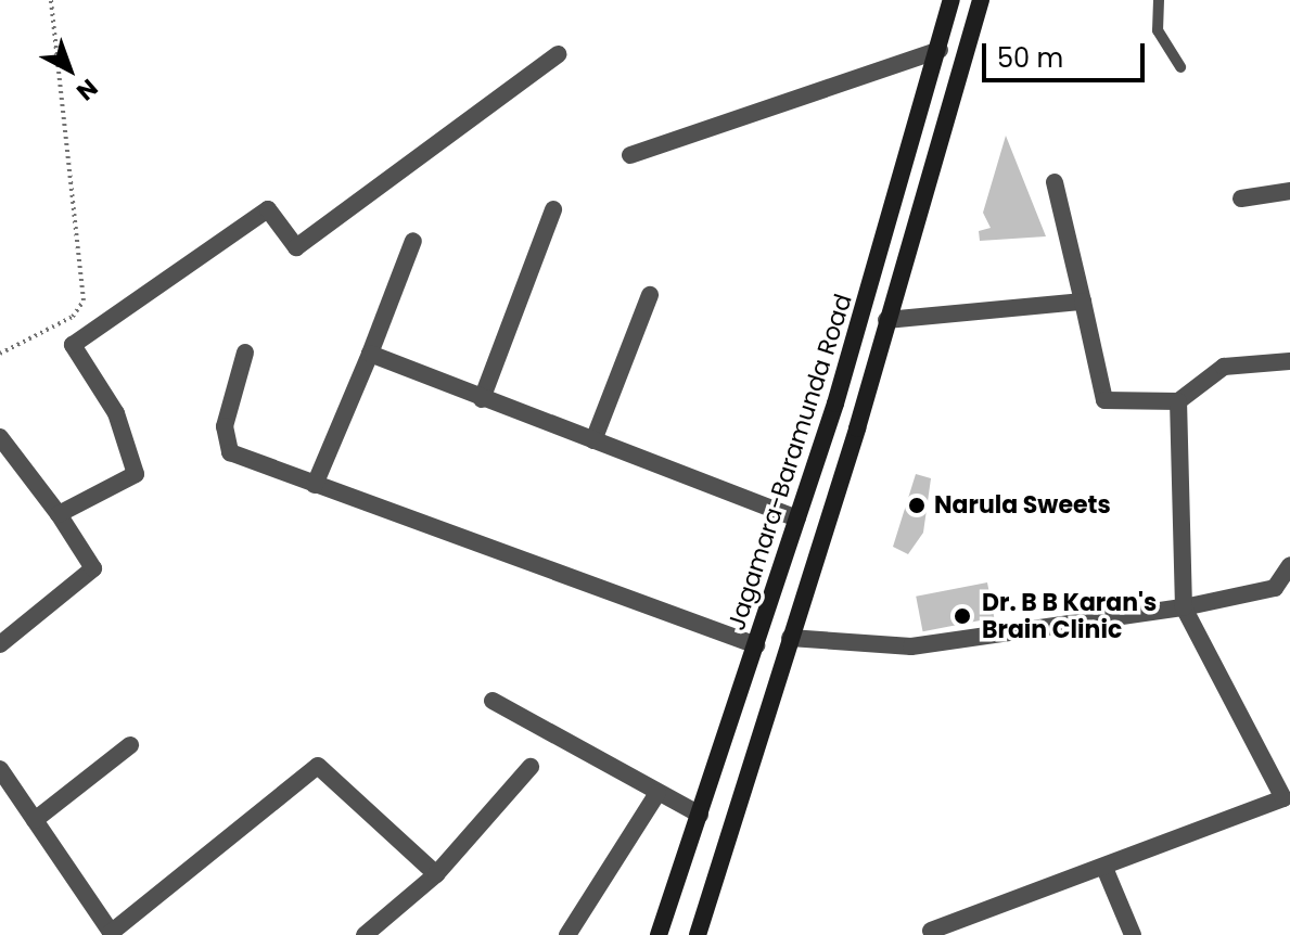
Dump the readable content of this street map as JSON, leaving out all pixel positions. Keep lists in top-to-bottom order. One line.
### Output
{"streets":{"street":["Jagamara-Baramunda Road"]},"places":["Narula Sweets","Dr. B B Karan's Brain Clinic"],"scale_bar":"50 m","north":"bottom right"}
